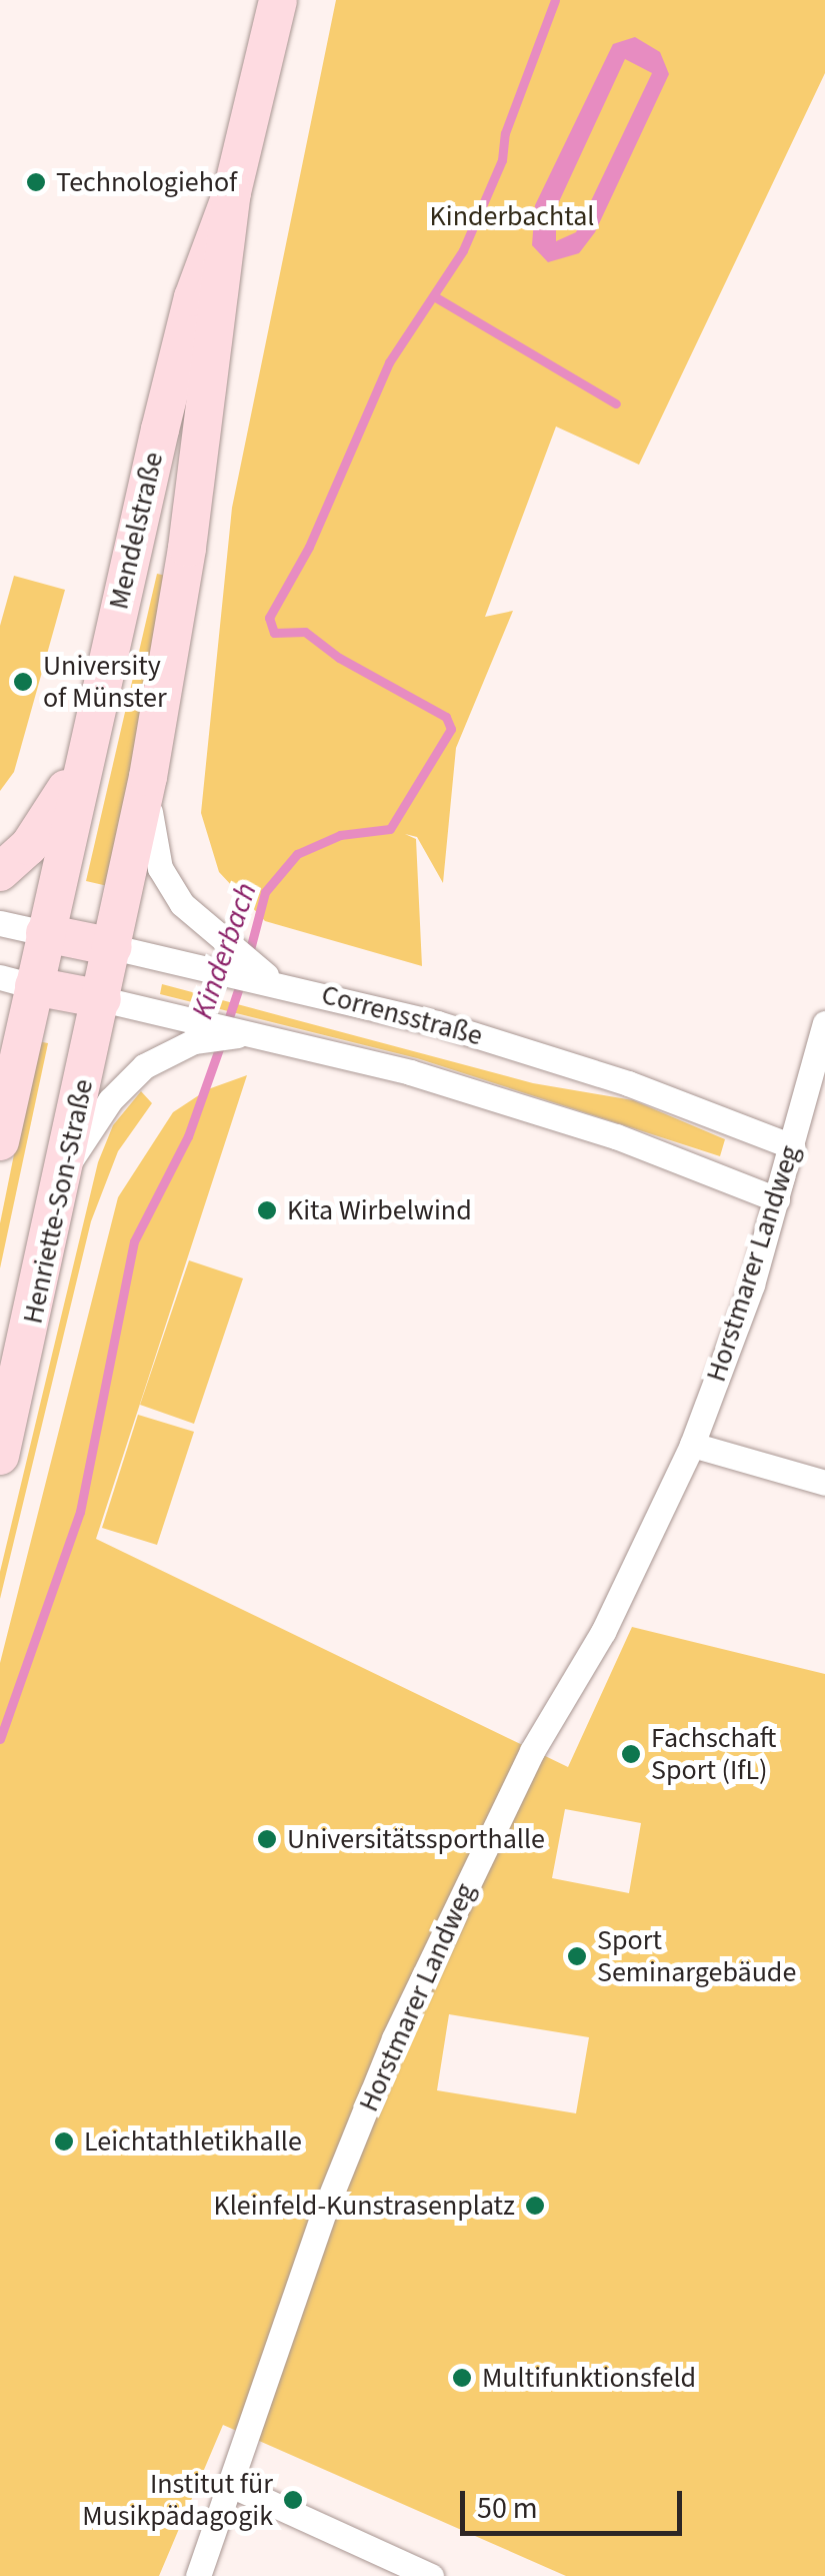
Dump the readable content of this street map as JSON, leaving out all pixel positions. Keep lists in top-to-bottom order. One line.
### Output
{"streets":{"main road":["Mendelstraße","Corrensstraße","Henriette-Son-Straße"],"street":["Horstmarer Landweg"]},"crossings":[["Mendelstraße","Corrensstraße"],["Mendelstraße","Henriette-Son-Straße"],["Corrensstraße","Henriette-Son-Straße"],["Corrensstraße","Horstmarer Landweg"]],"water":["Kinderbach"],"parks":["Kinderbachtal"],"places":["Technologiehof","University of Münster","Kita Wirbelwind","Fachschaft Sport (IfL)","Universitätssporthalle","Sport Seminargebäude","Leichtathletikhalle","Kleinfeld-Kunstrasenplatz","Multifunktionsfeld","Institut für Musikpädagogik"],"scale_bar":"50 m"}
